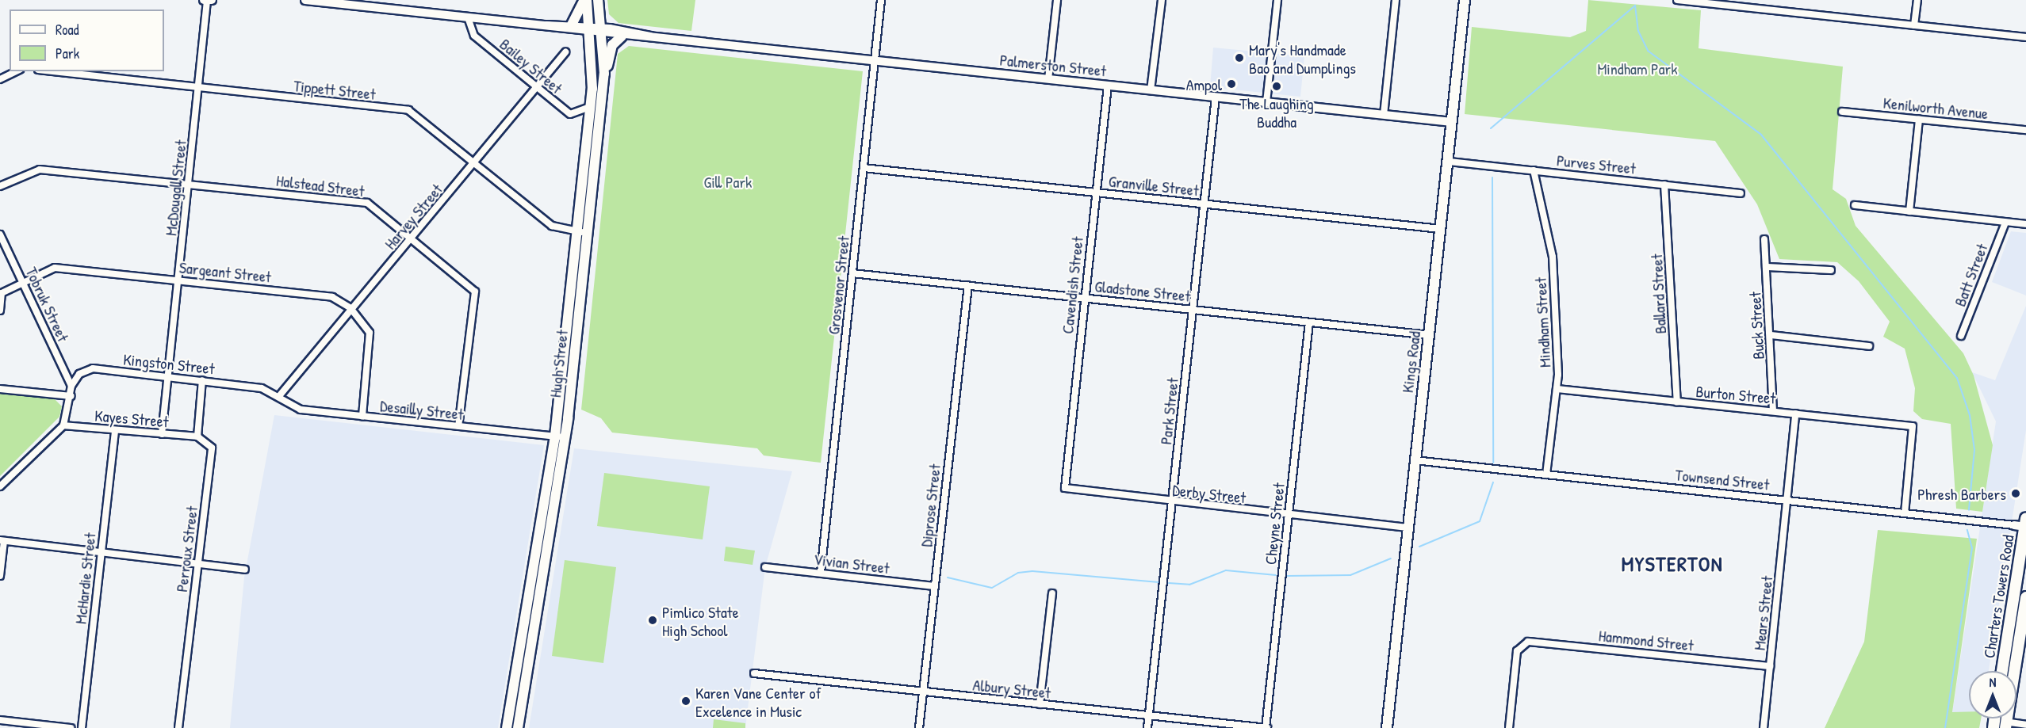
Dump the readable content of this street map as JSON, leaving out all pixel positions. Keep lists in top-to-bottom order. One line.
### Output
{"streets":{"main road":["Kings Road","Hugh Street","Charters Towers Road"],"street":["Palmerston Street","Bailey Street","Tippett Street","Kenilworth Avenue","Purves Street","Halstead Street","Granville Street","McDougall Street","Harvey Street","Sargeant Street","Batt Street","Grosvenor Street","Cavendish Street","Gladstone Street","Ballard Street","Tobruk Street","Mindham Street","Buck Street","Kingston Street","Burton Street","Desailly Street","Park Street","Kayes Street","Townsend Street","Derby Street","Diprose Street","Cheyne Street","Perroux Street","Vivian Street","McHardie Street","Mears Street","Hammond Street","Albury Street"]},"crossings":[["Palmerston Street","Bailey Street"],["Palmerston Street","Grosvenor Street"],["Palmerston Street","Cavendish Street"],["Palmerston Street","Kings Road"],["Palmerston Street","Hugh Street"],["Palmerston Street","Park Street"],["Bailey Street","Harvey Street"],["Bailey Street","Hugh Street"],["Tippett Street","McDougall Street"],["Tippett Street","Harvey Street"],["Tippett Street","Hugh Street"],["Purves Street","Ballard Street"],["Purves Street","Mindham Street"],["Purves Street","Kings Road"],["Halstead Street","McDougall Street"],["Halstead Street","Harvey Street"],["Halstead Street","Desailly Street"],["Granville Street","Grosvenor Street"],["Granville Street","Cavendish Street"],["Granville Street","Kings Road"],["Granville Street","Park Street"],["McDougall Street","Sargeant Street"],["McDougall Street","Kingston Street"],["McDougall Street","Kayes Street"],["Harvey Street","Sargeant Street"],["Harvey Street","Kingston Street"],["Harvey Street","Desailly Street"],["Sargeant Street","Tobruk Street"],["Sargeant Street","Desailly Street"],["Grosvenor Street","Gladstone Street"],["Grosvenor Street","Vivian Street"],["Cavendish Street","Gladstone Street"],["Cavendish Street","Derby Street"],["Gladstone Street","Kings Road"],["Gladstone Street","Park Street"],["Gladstone Street","Diprose Street"],["Gladstone Street","Cheyne Street"],["Ballard Street","Burton Street"],["Tobruk Street","Kingston Street"],["Mindham Street","Burton Street"],["Mindham Street","Townsend Street"],["Buck Street","Burton Street"],["Kings Road","Townsend Street"],["Kings Road","Derby Street"],["Kingston Street","Desailly Street"],["Hugh Street","Desailly Street"],["Burton Street","Townsend Street"],["Burton Street","Mears Street"],["Park Street","Derby Street"],["Park Street","Albury Street"],["Kayes Street","Perroux Street"],["Kayes Street","McHardie Street"],["Townsend Street","Charters Towers Road"],["Townsend Street","Mears Street"],["Derby Street","Cheyne Street"],["Diprose Street","Vivian Street"],["Diprose Street","Albury Street"],["Cheyne Street","Albury Street"],["Mears Street","Hammond Street"]],"districts":["MYSTERTON"],"parks":["Mindham Park","Gill Park"],"places":["Mary's Handmade Bao and Dumplings","Ampol","The Laughing Buddha","Phresh Barbers","Pimlico State High School","Karen Vane Center of Excelence in Music"],"legend":["Road","Park"],"north":"top"}
